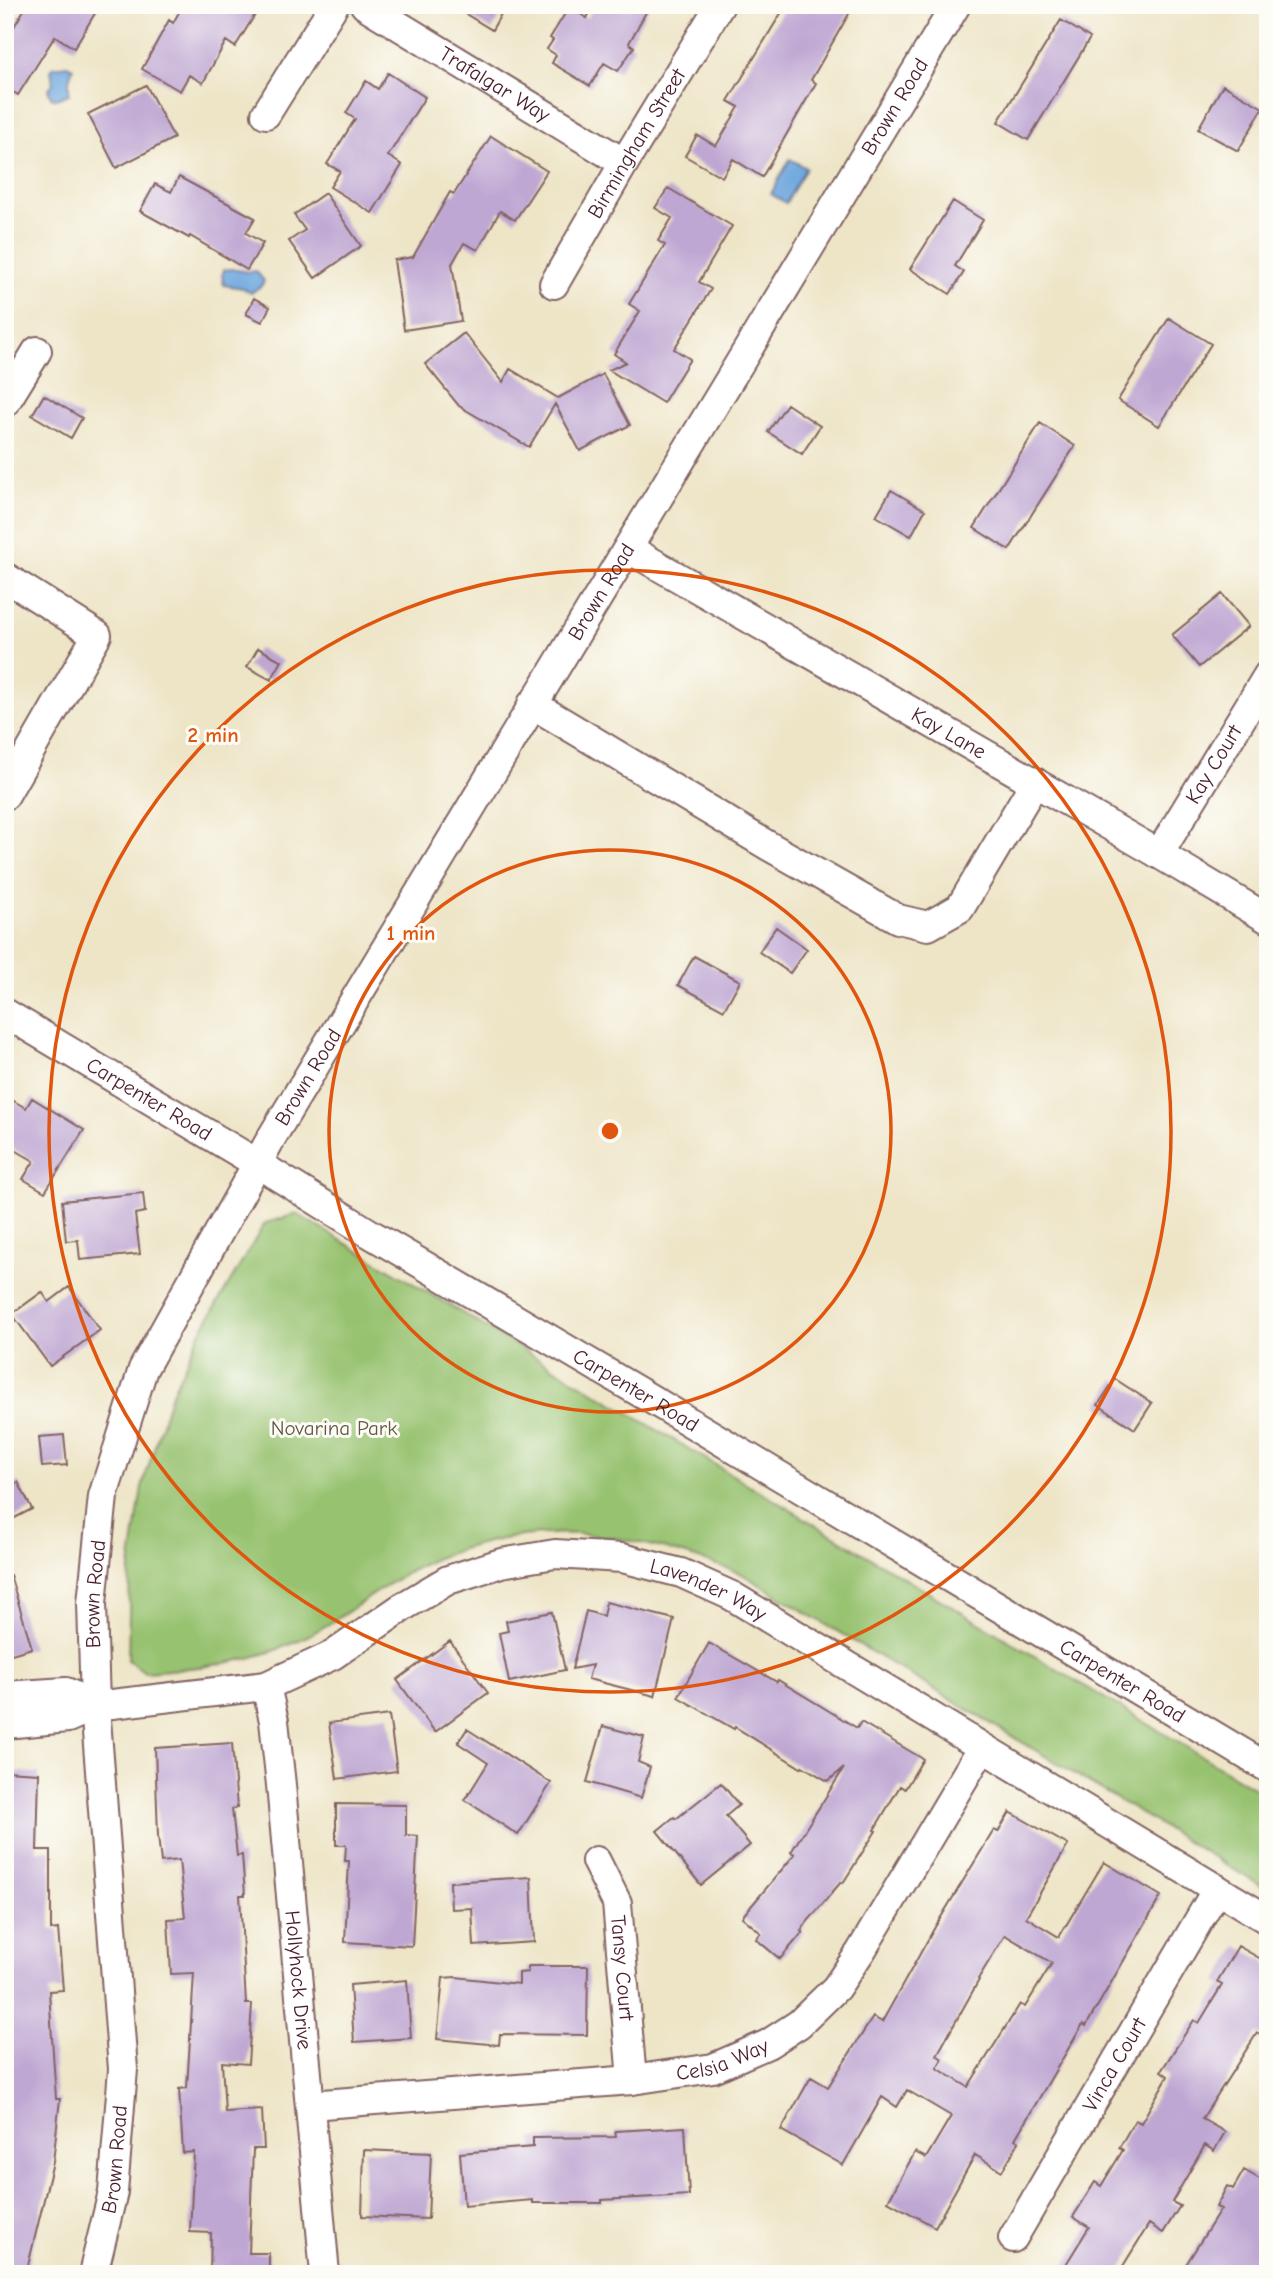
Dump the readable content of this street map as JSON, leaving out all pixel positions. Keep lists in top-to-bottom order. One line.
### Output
{"streets":{"street":["Trafalgar Way","Brown Road","Birmingham Street","Kay Lane","Kay Court","Carpenter Road","Lavender Way","Tansy Court","Hollyhock Drive","Celsia Way","Vinca Court"]},"crossings":[["Trafalgar Way","Birmingham Street"],["Brown Road","Kay Lane"],["Brown Road","Carpenter Road"],["Brown Road","Lavender Way"],["Kay Lane","Kay Court"],["Lavender Way","Hollyhock Drive"],["Lavender Way","Celsia Way"],["Lavender Way","Vinca Court"],["Tansy Court","Celsia Way"],["Hollyhock Drive","Celsia Way"]],"parks":["Novarina Park"],"rings":["2 min","1 min"]}
